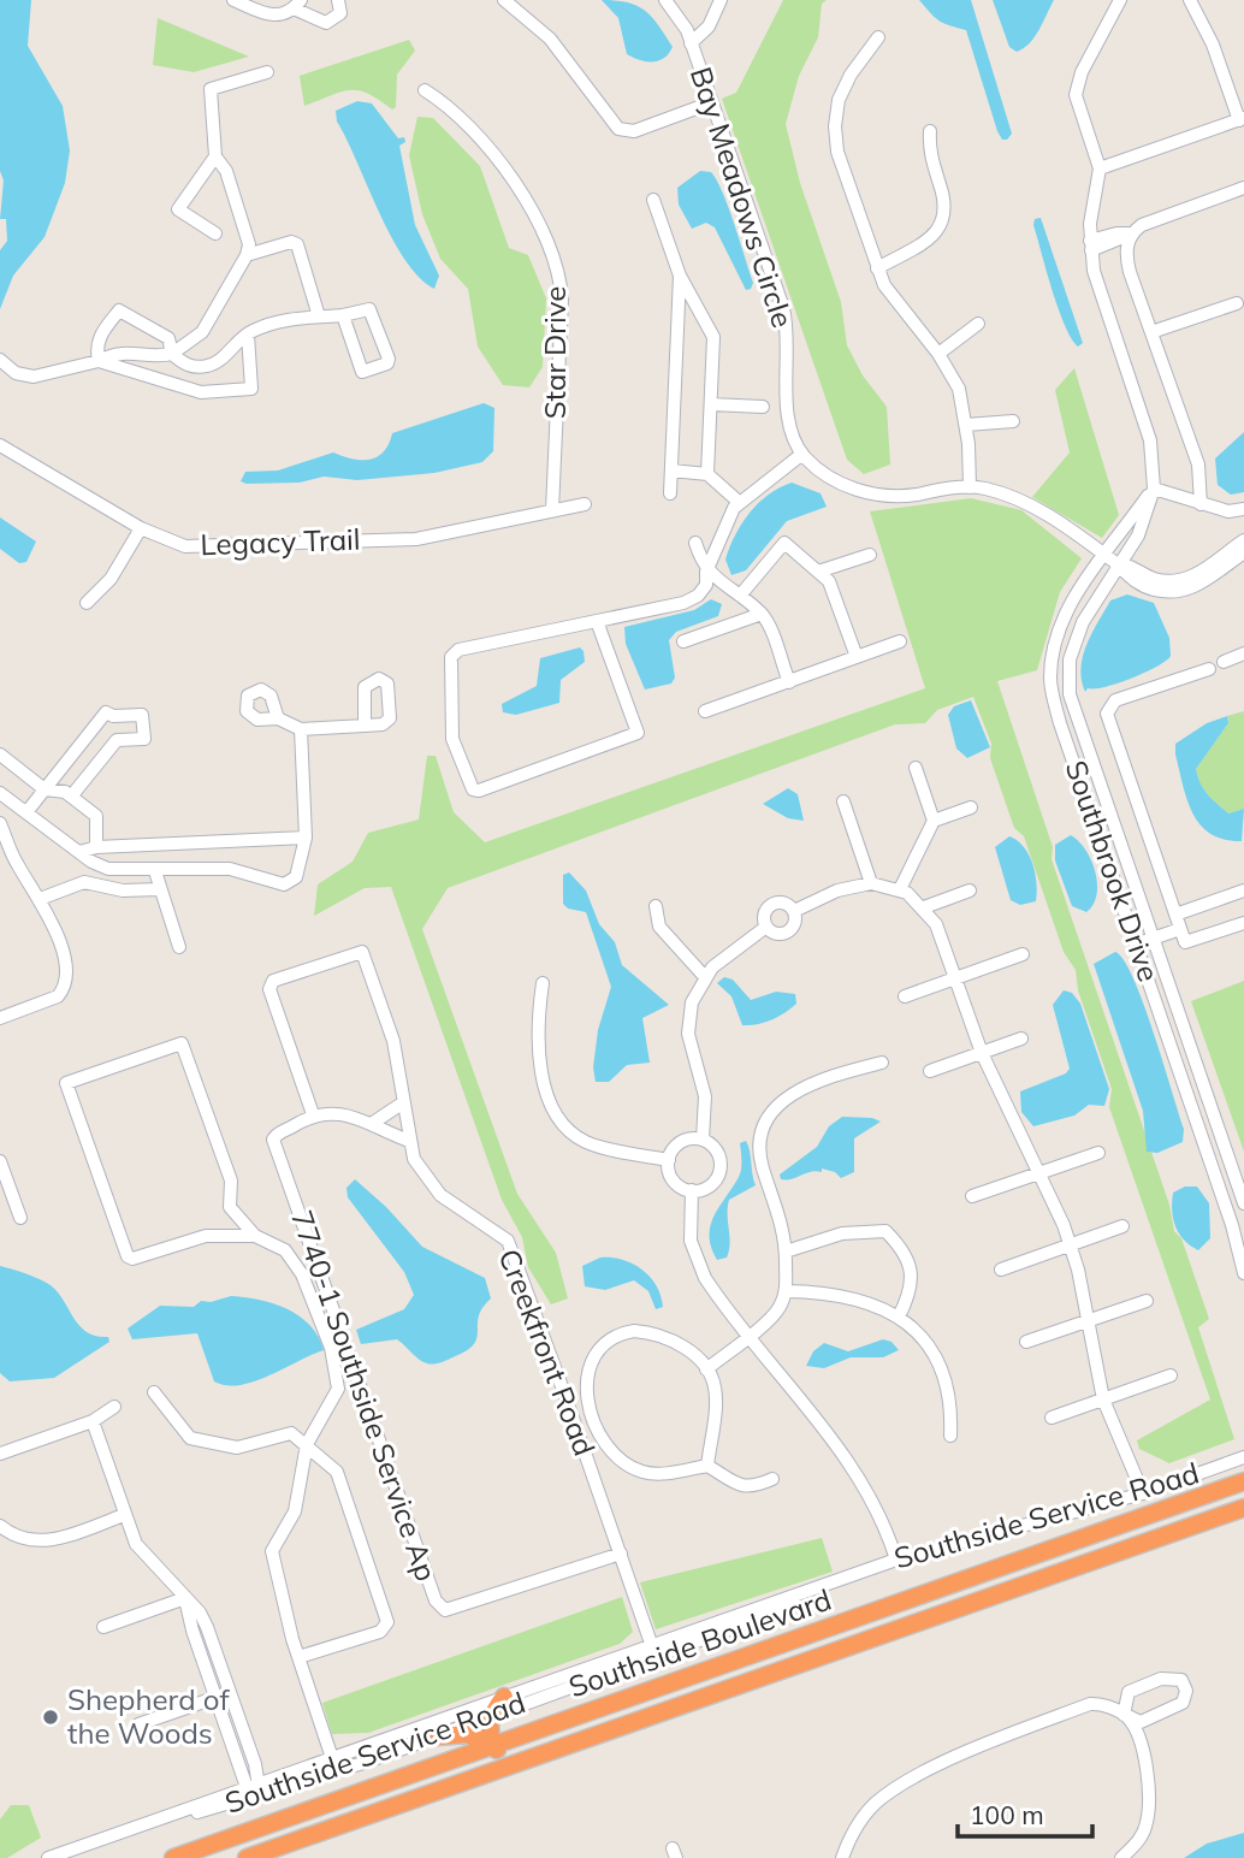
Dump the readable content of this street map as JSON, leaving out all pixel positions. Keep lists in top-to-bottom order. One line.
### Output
{"streets":{"highway":["Southside Boulevard"],"street":["Bay Meadows Circle","Star Drive","Legacy Trail","Southbrook Drive","Creekfront Road","7740-1 Southside Service Ap","Southside Service Road"]},"crossings":[["Star Drive","Legacy Trail"],["Creekfront Road","7740-1 Southside Service Ap"]],"places":["Shepherd of the Woods"],"scale_bar":"100 m"}
